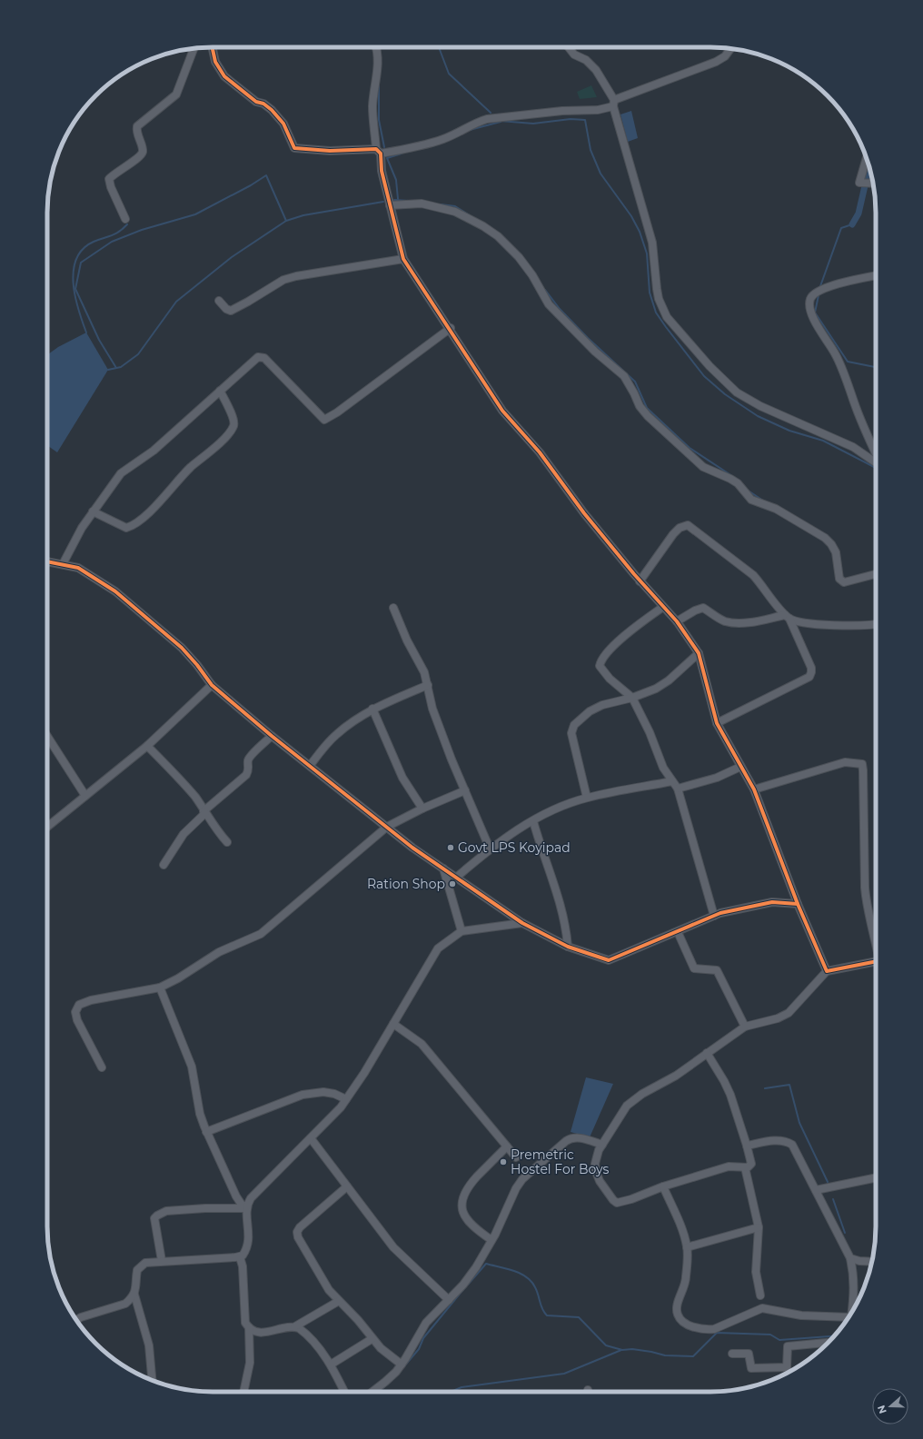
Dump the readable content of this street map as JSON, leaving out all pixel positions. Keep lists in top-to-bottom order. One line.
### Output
{"places":["Govt LPS Koyipad","Ration Shop","Premetric Hostel For Boys"],"north":"left"}
